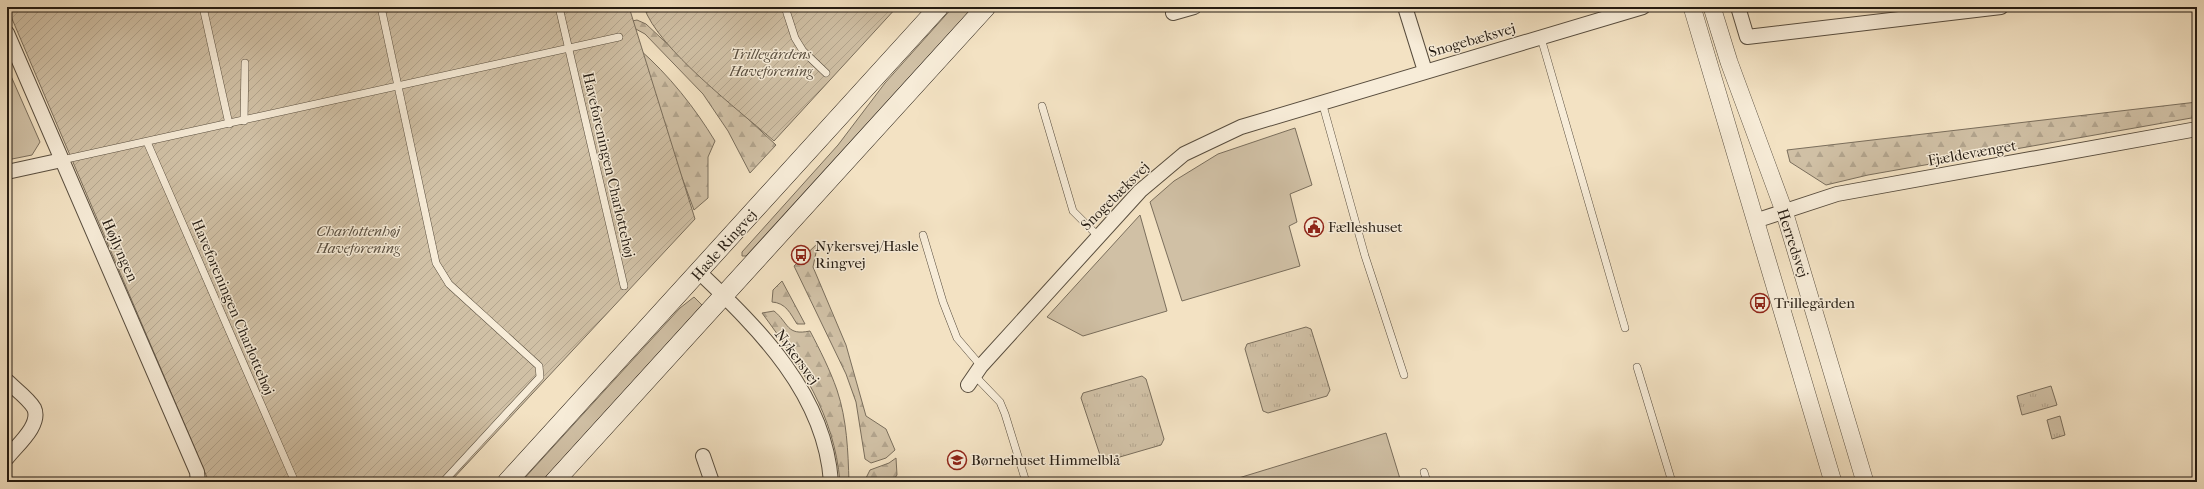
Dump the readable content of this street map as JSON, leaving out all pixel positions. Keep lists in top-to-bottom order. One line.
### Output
{"streets":{"main road":["Hasle Ringvej"],"street":["Snogebæksvej","Fjældevænget","Herredsvej","Højlyngen","Nykersvej"],"lane":["Haveforeningen Charlottehøj"]},"crossings":[["Fjældevænget","Herredsvej"],["Hasle Ringvej","Nykersvej"]],"parks":["Trillegårdens Haveforening","Charlottenhøj Haveforening"],"places":{"public building":["Fælleshuset"],"bus stop":["Nykersvej/Hasle Ringvej","Trillegården"],"school or university":["Børnehuset Himmelblå"]}}
